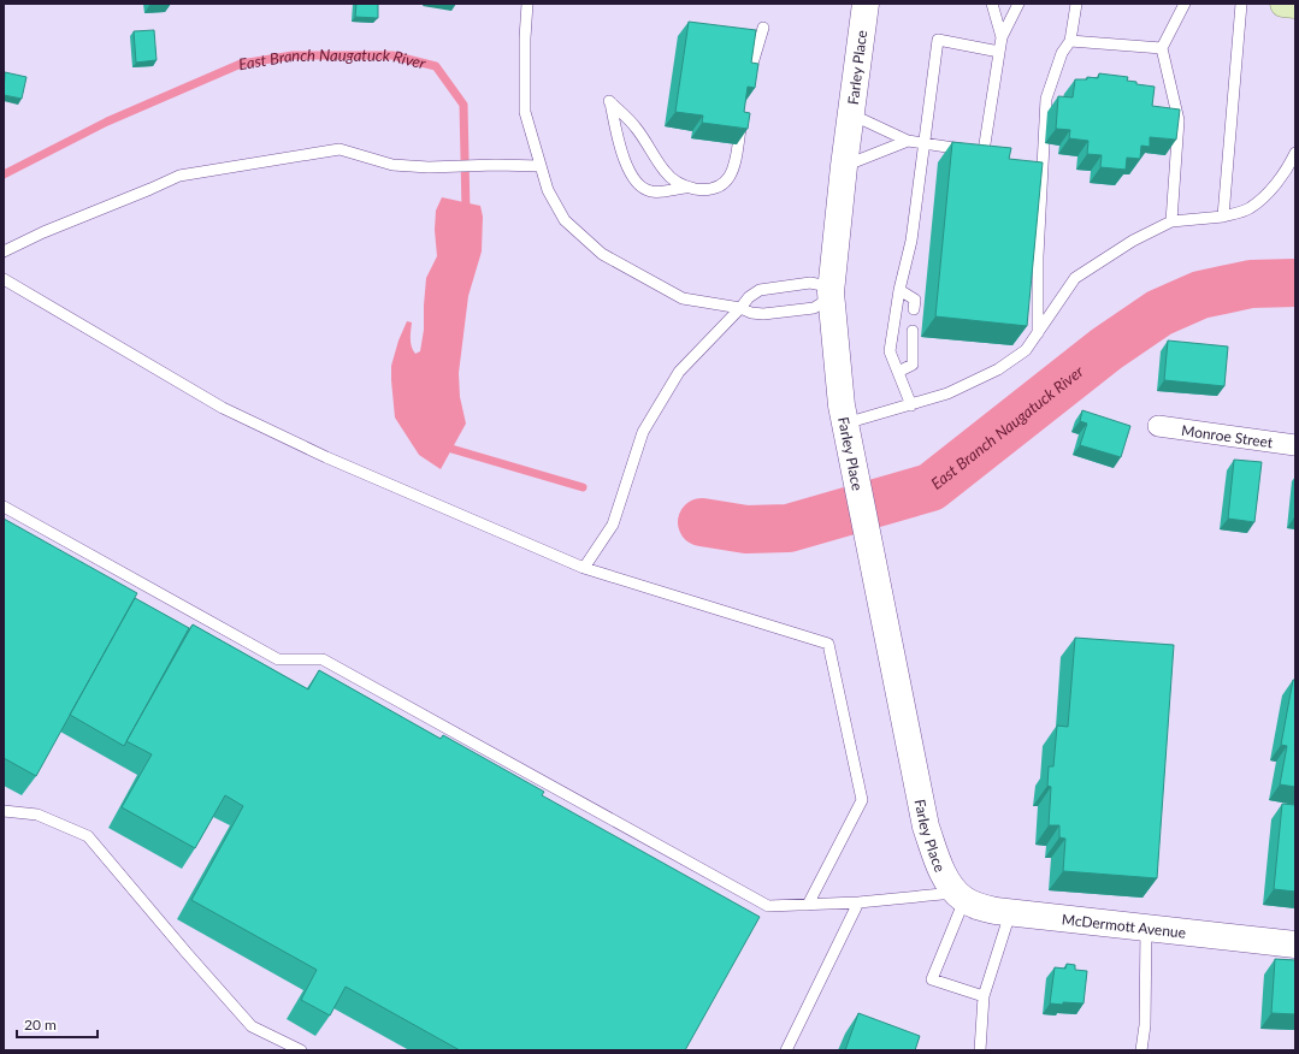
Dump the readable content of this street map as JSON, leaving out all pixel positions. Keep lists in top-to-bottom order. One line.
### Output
{"streets":{"main road":["Farley Place","McDermott Avenue"],"street":["Monroe Street"]},"crossings":[["Farley Place","McDermott Avenue"]],"water":["East Branch Naugatuck River"],"scale_bar":"20 m"}
